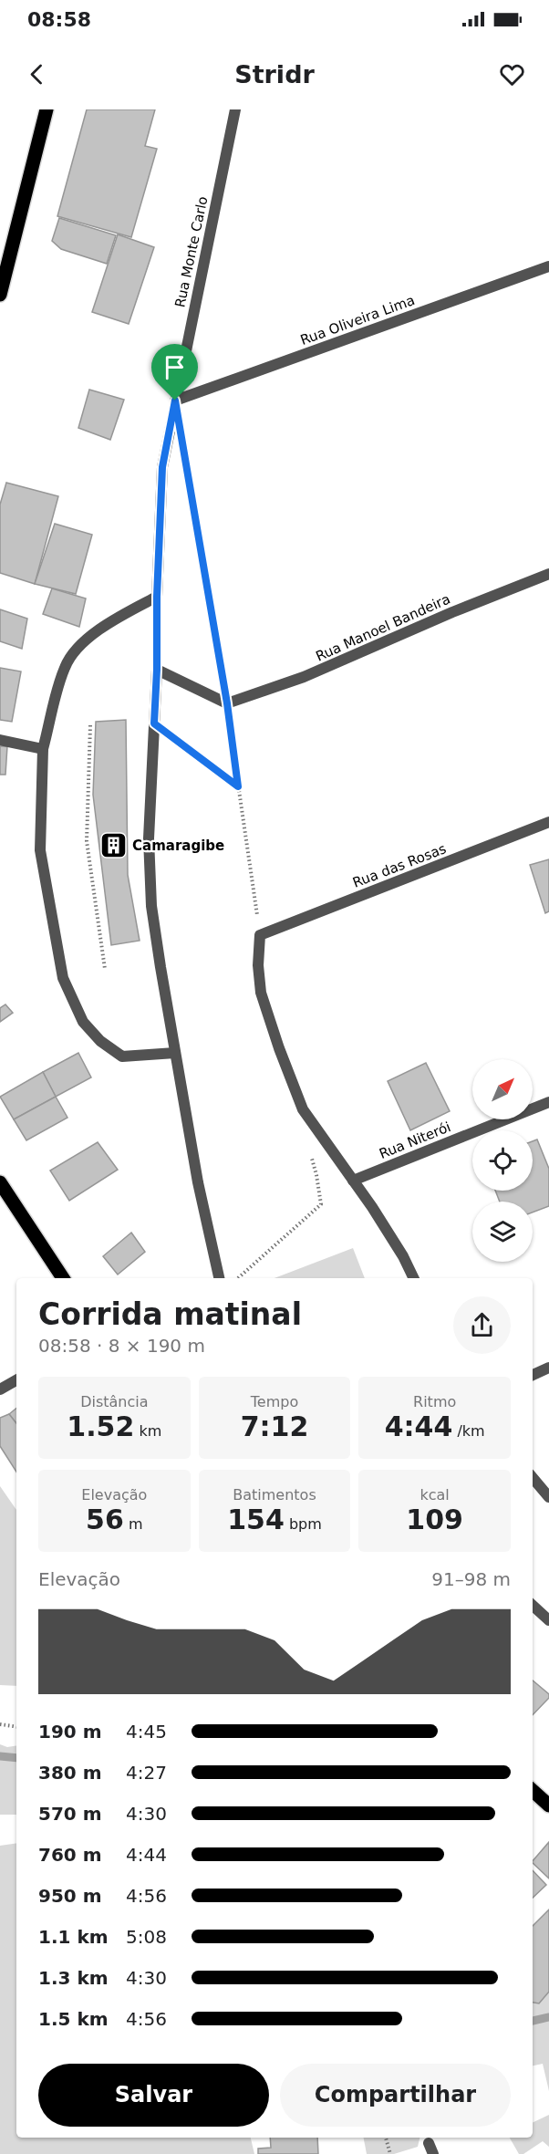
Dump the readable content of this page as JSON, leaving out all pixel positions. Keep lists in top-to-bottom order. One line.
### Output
{"streets":{"street":["Rua Monte Carlo","Rua Oliveira Lima","Rua Manoel Bandeira","Rua das Rosas","Rua Niterói"]},"crossings":[["Rua Monte Carlo","Rua Oliveira Lima"]],"places":{"building":["Camaragibe"]},"north":"top right","page":{"status":"08:58","header":"Stridr","heading":["Corrida matinal","08:58 · 8 × 190 m"],"stats":[["Distância","1.52 km"],["Tempo","7:12"],["Ritmo","4:44 /km"],["Elevação","56 m"],["Batimentos","154 bpm"],["kcal","109"]],"chart":["Elevação","91–98 m"],"list":[{"name":"190 m","note":"4:45"},{"name":"380 m","note":"4:27"},{"name":"570 m","note":"4:30"},{"name":"760 m","note":"4:44"},{"name":"950 m","note":"4:56"},{"name":"1.1 km","note":"5:08"},{"name":"1.3 km","note":"4:30"},{"name":"1.5 km","note":"4:56"}],"buttons":["Salvar","Compartilhar"]}}
